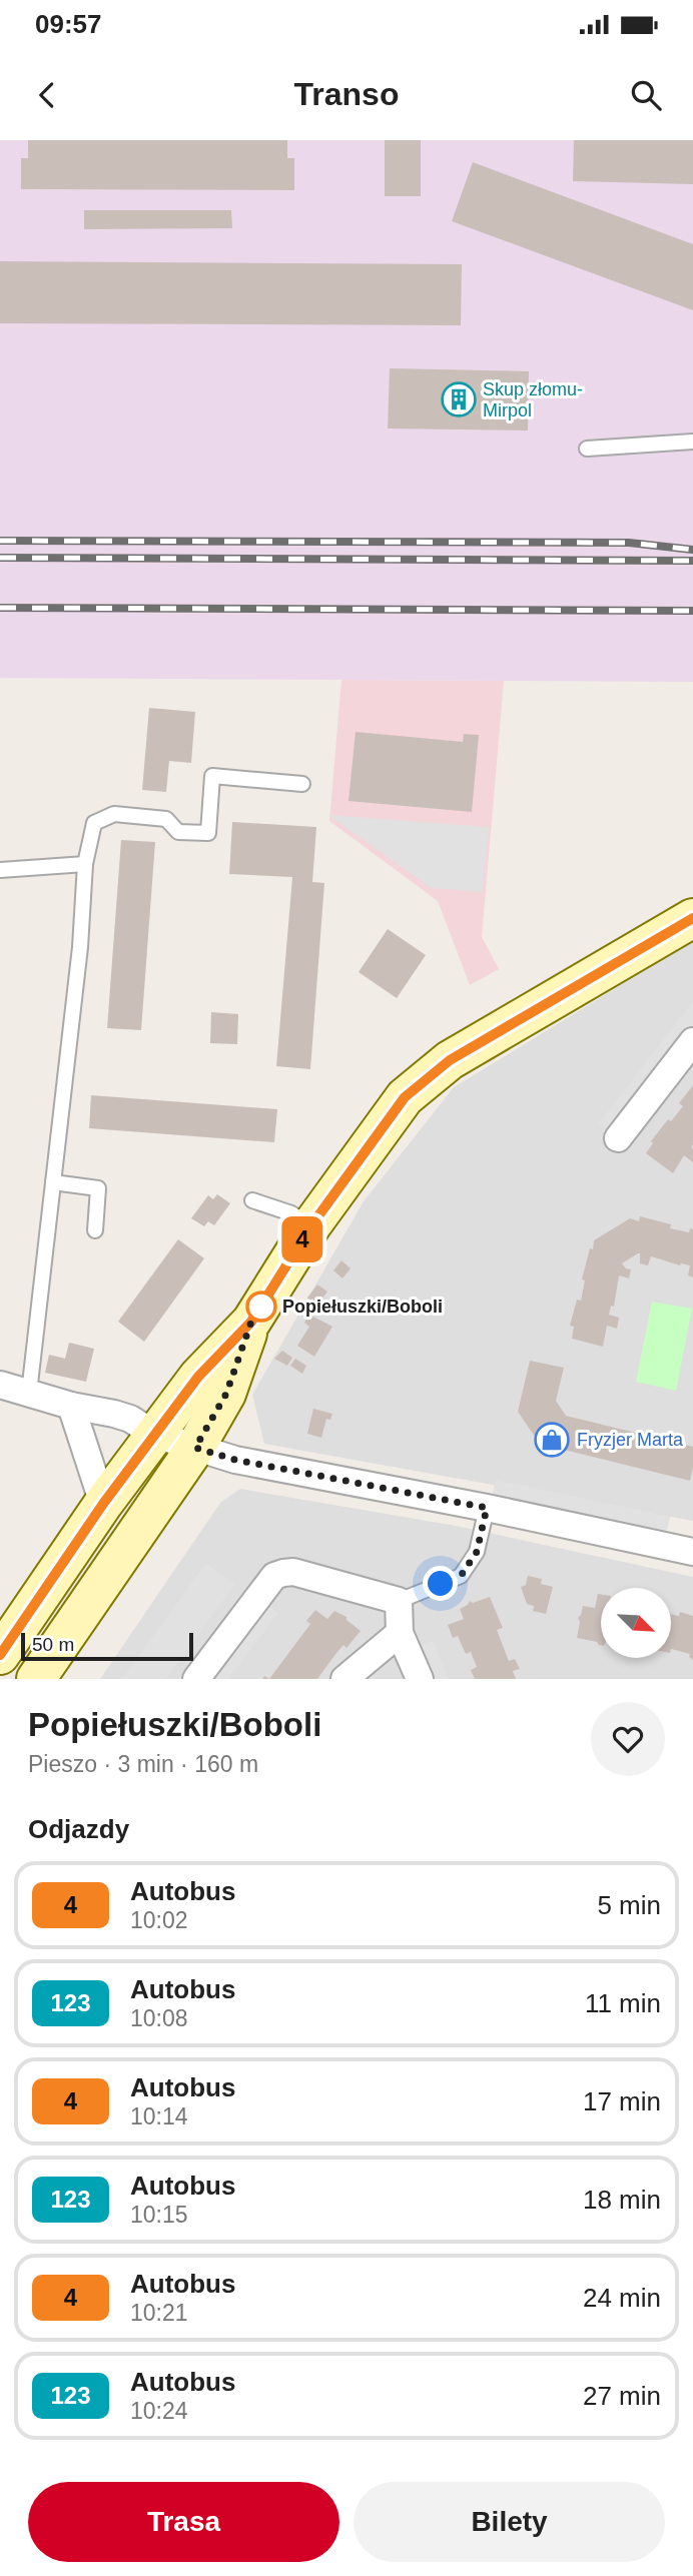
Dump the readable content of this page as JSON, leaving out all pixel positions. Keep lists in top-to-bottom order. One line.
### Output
{"places":{"building":["Skup złomu- Mirpol"],"other":["Popiełuszki/Boboli"],"shop":["Fryzjer Marta"]},"lines":["bus line 4"],"scale_bar":"50 m","north":"bottom right","page":{"status":"09:57","header":"Transo","on_map":"4","scale":"50 m","heading":[["Popiełuszki/Boboli","Pieszo · 3 min · 160 m"],"Odjazdy"],"list":[{"mark":"4","name":"Autobus","note":"10:02","value":"5 min"},{"mark":"123","name":"Autobus","note":"10:08","value":"11 min"},{"mark":"4","name":"Autobus","note":"10:14","value":"17 min"},{"mark":"123","name":"Autobus","note":"10:15","value":"18 min"},{"mark":"4","name":"Autobus","note":"10:21","value":"24 min"},{"mark":"123","name":"Autobus","note":"10:24","value":"27 min"}],"buttons":["Trasa","Bilety"]}}
